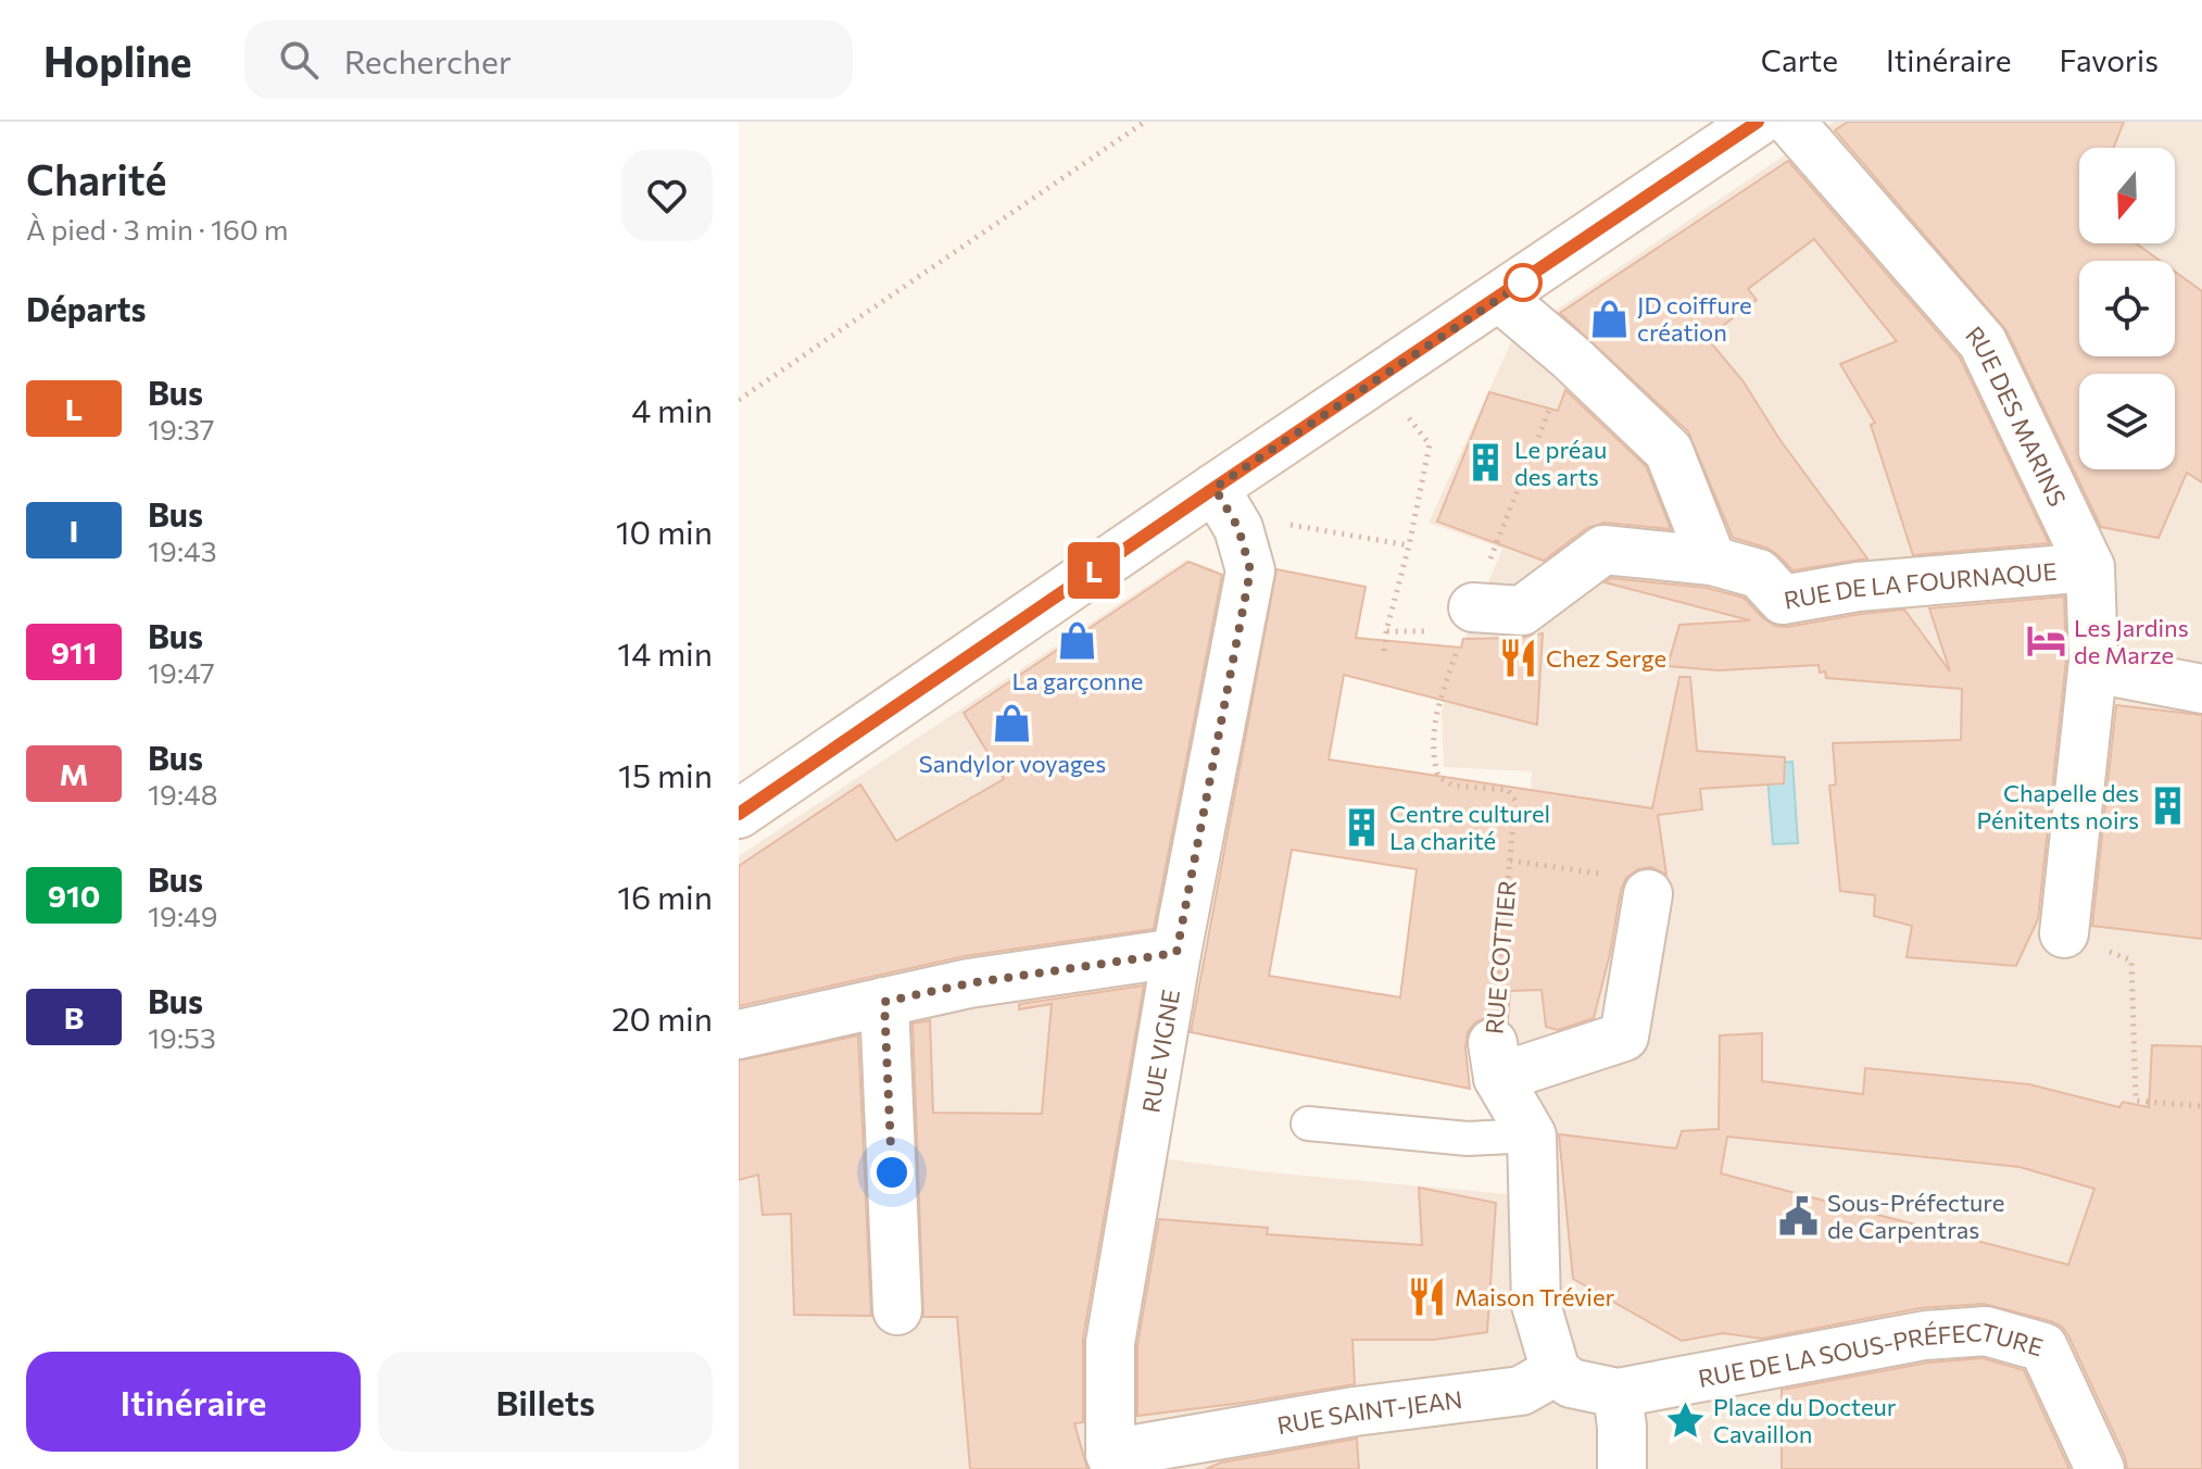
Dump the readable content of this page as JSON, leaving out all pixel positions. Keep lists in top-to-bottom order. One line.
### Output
{"streets":{"street":["RUE DES MARINS","RUE DE LA FOURNAQUE","RUE VIGNE","RUE DE LA SOUS-PRÉFECTURE","RUE SAINT-JEAN"],"path":["RUE COTTIER"]},"crossings":[["RUE DES MARINS","RUE DE LA FOURNAQUE"],["RUE DE LA FOURNAQUE","RUE COTTIER"],["RUE VIGNE","RUE SAINT-JEAN"]],"places":{"shop":["JD coiffure création","La garçonne","Sandylor voyages"],"building":["Le préau des arts","Chapelle des Pénitents noirs","Centre culturel La charité"],"hotel":["Les Jardins de Marze"],"restaurant":["Chez Serge","Maison Trévier"],"public building":["Sous-Préfecture de Carpentras"],"place":["Place du Docteur Cavaillon"]},"lines":["bus line L"],"north":"bottom","page":{"header":"Hopline","search":"Rechercher","nav":["Carte","Itinéraire","Favoris"],"heading":[["Charité","À pied · 3 min · 160 m"],"Départs"],"on_map":"L","list":[{"mark":"L","name":"Bus","note":"19:37","value":"4 min"},{"mark":"I","name":"Bus","note":"19:43","value":"10 min"},{"mark":"911","name":"Bus","note":"19:47","value":"14 min"},{"mark":"M","name":"Bus","note":"19:48","value":"15 min"},{"mark":"910","name":"Bus","note":"19:49","value":"16 min"},{"mark":"B","name":"Bus","note":"19:53","value":"20 min"}],"buttons":["Itinéraire","Billets"]}}
